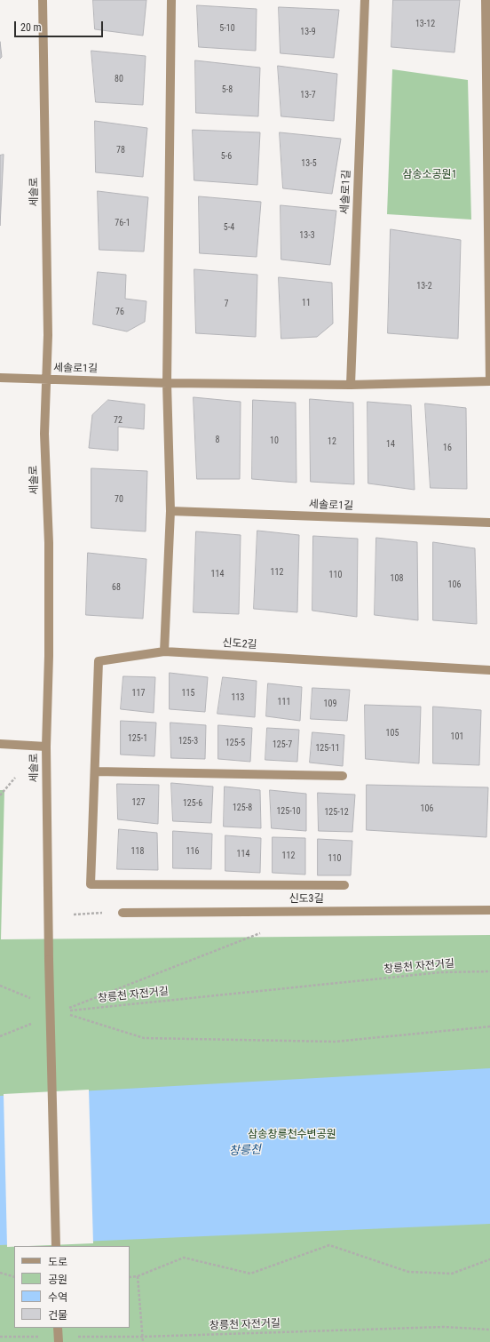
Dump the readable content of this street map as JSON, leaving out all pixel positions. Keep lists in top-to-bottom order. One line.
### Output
{"streets":{"street":["세솔로","세솔로1길","신도2길","신도3길"],"path":["창릉천 자전거길"]},"crossings":[["세솔로","세솔로1길"],["신도2길","신도3길"]],"water":["창릉천"],"parks":["삼송소공원1","삼송창릉천수변공원"],"house_numbers":["13-12","5-10","13-9","80","5-8","13-7","78","5-6","13-5","76-1","5-4","13-3","13-2","11","7","76","72","8","10","12","14","16","70","112","114","110","108","106","68","117","115","113","111","109","105","101","125-1","125-3","125-5","125-7","125-11","127","125-6","125-8","106","125-10","125-12","118","116","114","112","110"],"legend":["도로","공원","수역","건물"],"scale_bar":"20 m"}
